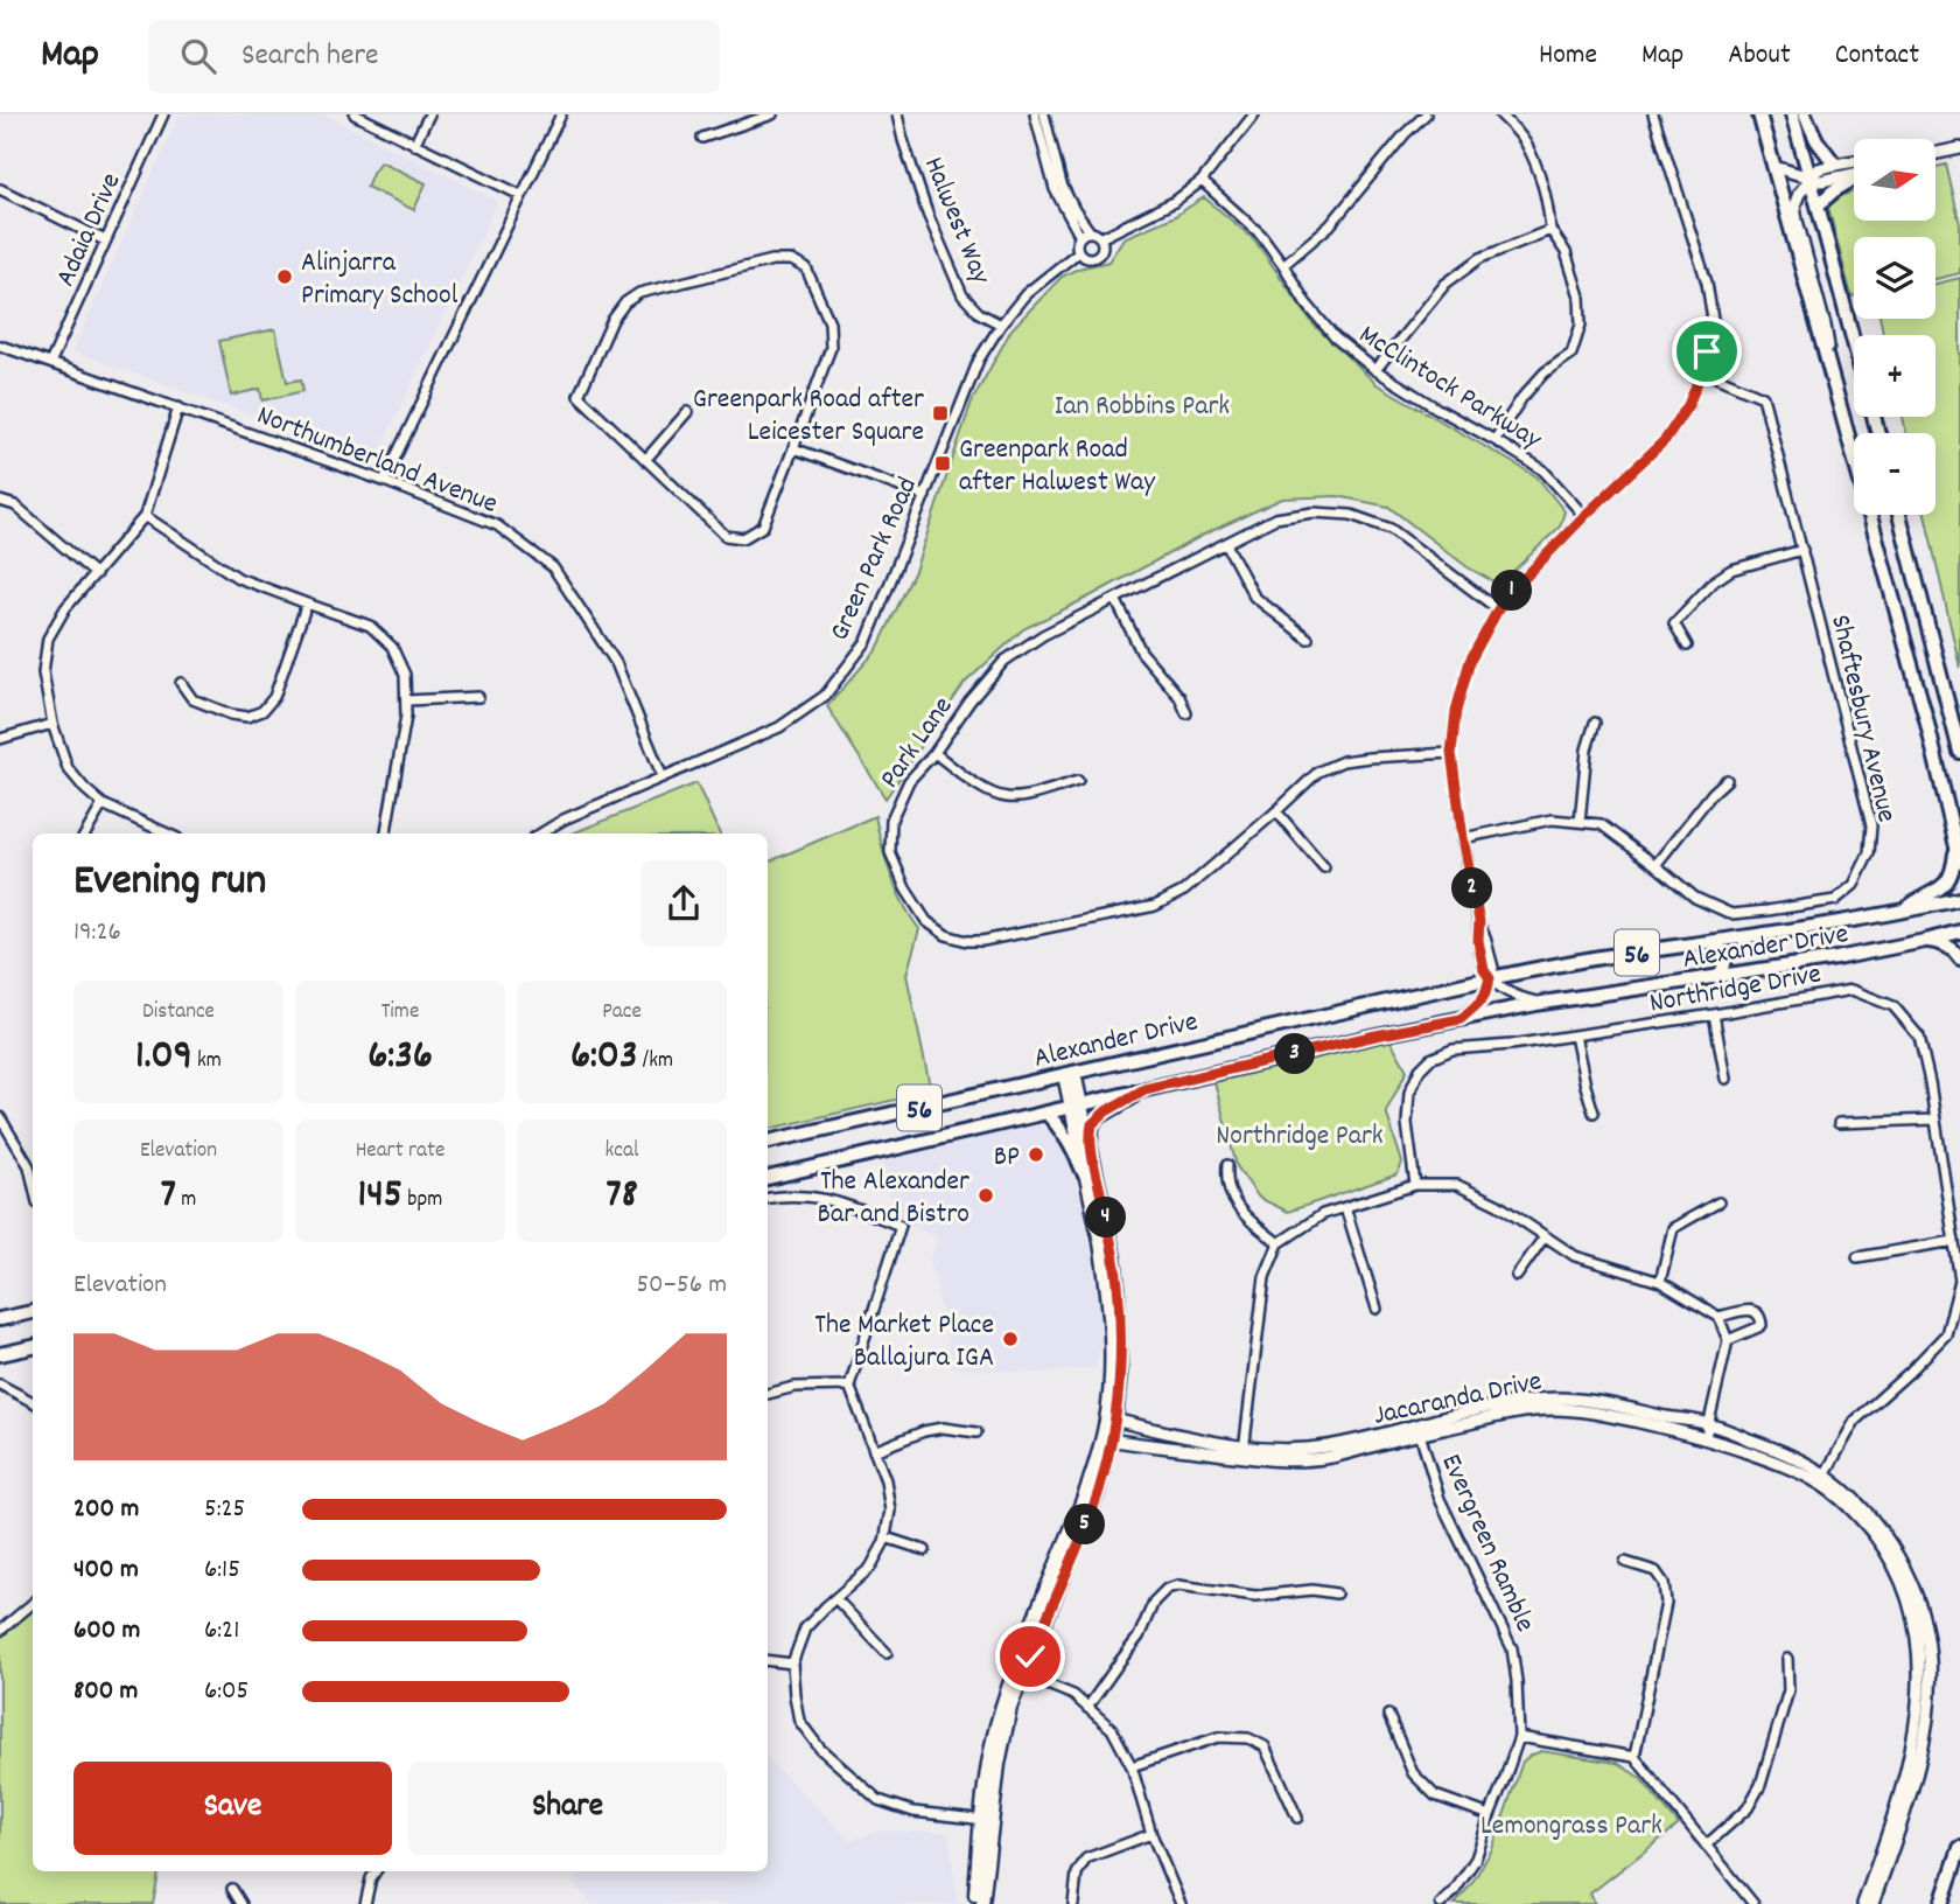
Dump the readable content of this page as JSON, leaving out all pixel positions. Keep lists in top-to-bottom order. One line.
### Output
{"streets":{"main road":["Alexander Drive","56"],"street":["Halwest Way","Adaia Drive","McClintock Parkway","Northumberland Avenue","Green Park Road","Shaftesbury Avenue","Park Lane","Northridge Drive","Jacaranda Drive","Evergreen Ramble"]},"crossings":[["Halwest Way","Green Park Road"],["Adaia Drive","Northumberland Avenue"],["Northumberland Avenue","Green Park Road"],["Northridge Drive","Jacaranda Drive"],["Jacaranda Drive","Evergreen Ramble"]],"parks":["Ian Robbins Park","Northridge Park","Lemongrass Park"],"places":{"other":["Alinjarra Primary School","BP","The Alexander Bar and Bistro","The Market Place Ballajura IGA"],"transit":["Greenpark Road after Leicester Square","Greenpark Road after Halwest Way"]},"north":"right","page":{"header":"Map","search":"Search here","nav":["Home","Map","About","Contact"],"map_buttons":["+","−"],"pins":["1","2","3","4","5"],"heading":["Evening run","19:26"],"stats":[["Distance","1.09 km"],["Time","6:36"],["Pace","6:03 /km"],["Elevation","7 m"],["Heart rate","145 bpm"],["kcal","78"]],"chart":["Elevation","50–56 m"],"list":[{"name":"200 m","note":"5:25"},{"name":"400 m","note":"6:15"},{"name":"600 m","note":"6:21"},{"name":"800 m","note":"6:05"}],"buttons":["Save","Share"]}}
